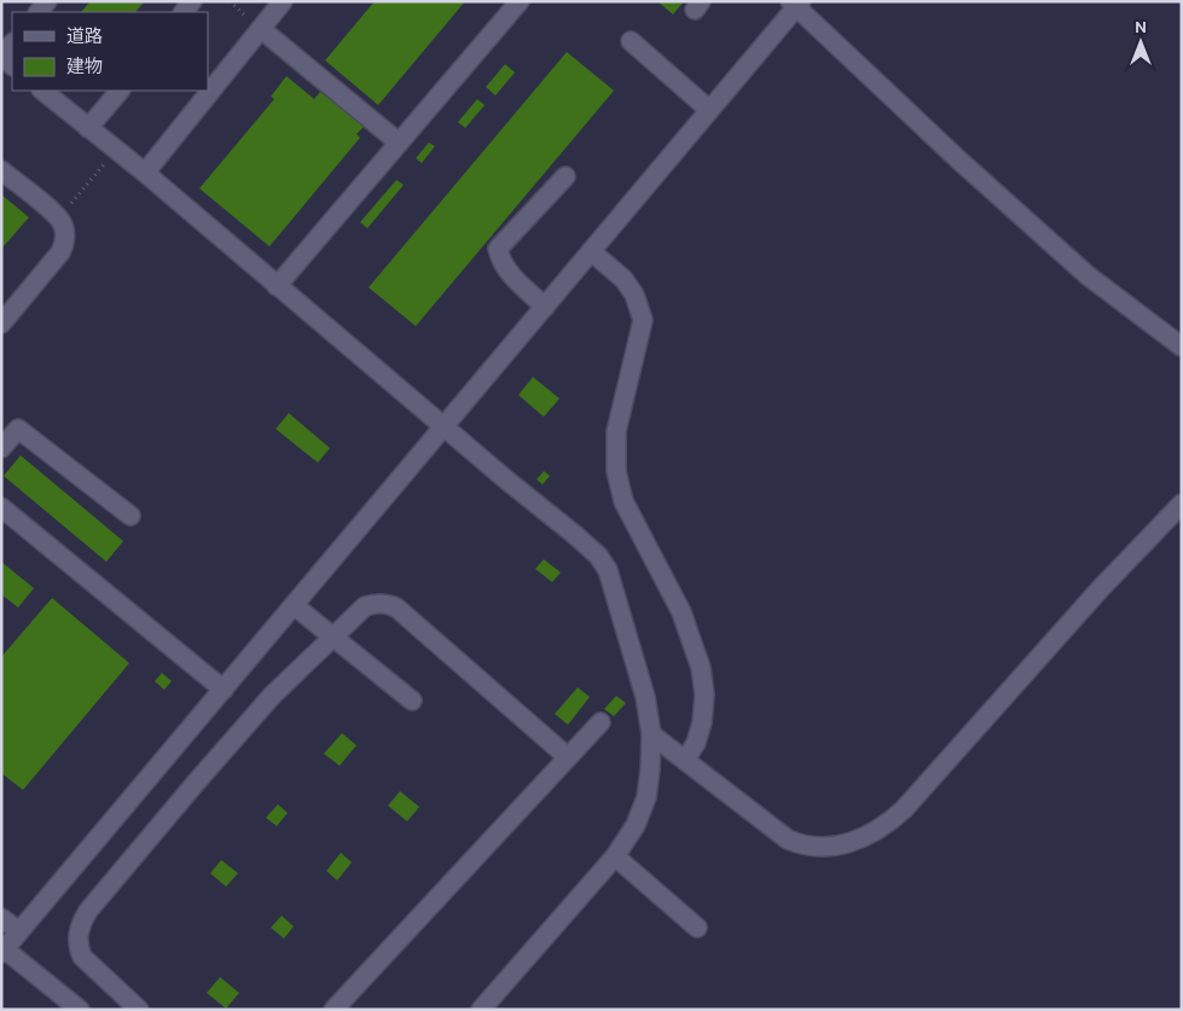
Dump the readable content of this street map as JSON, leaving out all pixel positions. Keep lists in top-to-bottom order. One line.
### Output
{"legend":["道路","建物"],"north":"top"}
